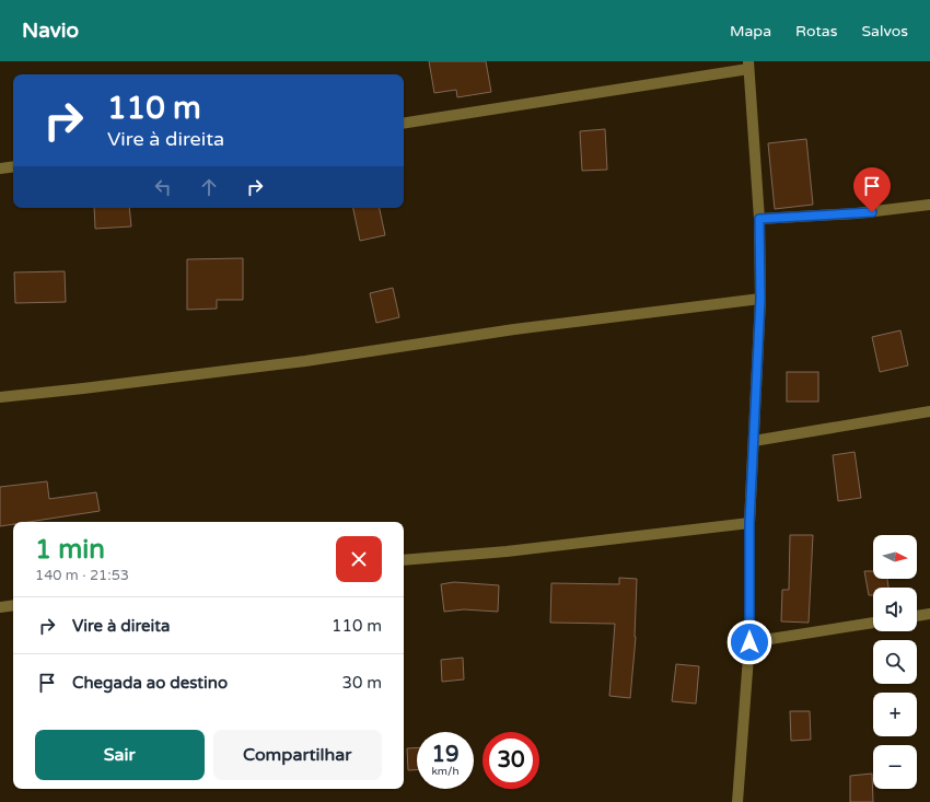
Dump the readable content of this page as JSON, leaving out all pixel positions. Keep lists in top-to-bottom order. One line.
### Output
{"north":"right","page":{"header":"Navio","nav":["Mapa","Rotas","Salvos"],"turn":["110 m","Vire à direita"],"heading":["1 min","140 m · 21:53"],"map_buttons":["+","−"],"list":[{"name":"Vire à direita","value":"110 m"},{"name":"Chegada ao destino","value":"30 m"}],"buttons":["Sair","Compartilhar"],"speed":"19 km/h","limit":"30"}}
